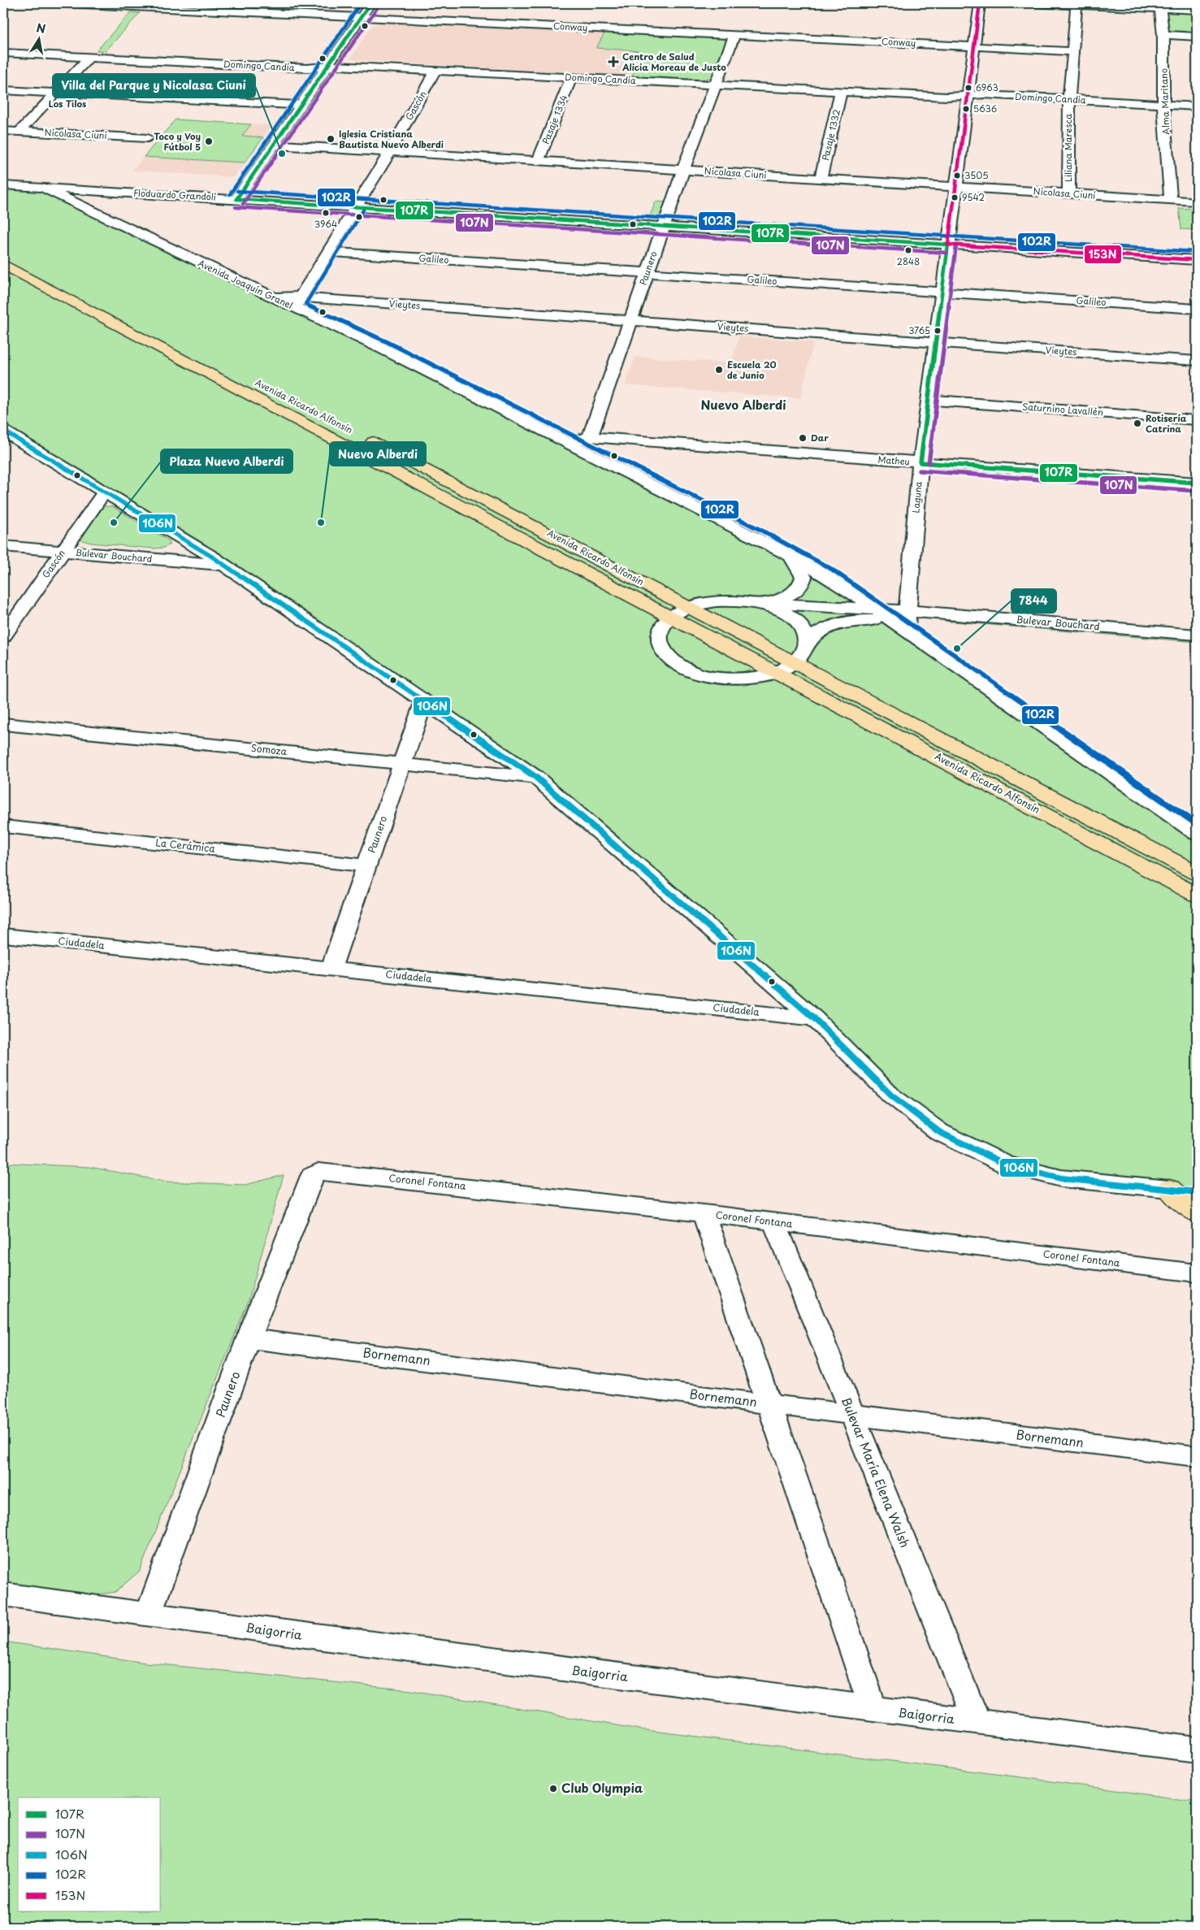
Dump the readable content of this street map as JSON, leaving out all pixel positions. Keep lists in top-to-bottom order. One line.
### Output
{"streets":{"main road":["Avenida Ricardo Alfonsín"],"street":["Conway","Domingo Candia","Alma Maritano","Gascón","Pasaje 1334","Nicolasa Ciuni","Pasaje 1332","Liliana Maresca","Floduardo Grandoli","Galileo","Paunero","Avenida Joaquín Granel","Vieytes","Saturnino Lavallén","Matheu","Laguna","Bulevar Bouchard","Somoza","La Cerámica","Ciudadela","Coronel Fontana","Bornemann","Bulevar María Elena Walsh","Baigorria"]},"crossings":[["Conway","Liliana Maresca"],["Conway","Paunero"],["Conway","Laguna"],["Domingo Candia","Alma Maritano"],["Domingo Candia","Gascón"],["Domingo Candia","Pasaje 1334"],["Domingo Candia","Pasaje 1332"],["Domingo Candia","Liliana Maresca"],["Domingo Candia","Paunero"],["Domingo Candia","Laguna"],["Alma Maritano","Nicolasa Ciuni"],["Gascón","Nicolasa Ciuni"],["Gascón","Floduardo Grandoli"],["Gascón","Galileo"],["Gascón","Avenida Joaquín Granel"],["Gascón","Vieytes"],["Gascón","Bulevar Bouchard"],["Pasaje 1334","Nicolasa Ciuni"],["Nicolasa Ciuni","Pasaje 1332"],["Nicolasa Ciuni","Liliana Maresca"],["Nicolasa Ciuni","Paunero"],["Nicolasa Ciuni","Laguna"],["Floduardo Grandoli","Paunero"],["Floduardo Grandoli","Avenida Joaquín Granel"],["Floduardo Grandoli","Laguna"],["Galileo","Paunero"],["Galileo","Laguna"],["Paunero","Vieytes"],["Paunero","Matheu"],["Paunero","Somoza"],["Paunero","La Cerámica"],["Paunero","Ciudadela"],["Paunero","Coronel Fontana"],["Paunero","Bornemann"],["Paunero","Baigorria"],["Avenida Joaquín Granel","Vieytes"],["Avenida Joaquín Granel","Laguna"],["Avenida Joaquín Granel","Bulevar Bouchard"],["Vieytes","Laguna"],["Saturnino Lavallén","Laguna"],["Matheu","Laguna"],["Laguna","Bulevar Bouchard"],["Coronel Fontana","Bulevar María Elena Walsh"],["Bornemann","Bulevar María Elena Walsh"],["Bulevar María Elena Walsh","Baigorria"]],"districts":["Los Tilos","Nuevo Alberdi"],"places":{"health":["Centro de Salud Alicia Moreau de Justo"],"other":["6963","5636","Iglesia Cristiana Bautista Nuevo Alberdi","Toco y Voy Fútbol 5","Villa del Parque y Nicolasa Ciuni","3505","9542","3964","2848","3765","Escuela 20 de Junio","Rotisería Catrina","Dar","Plaza Nuevo Alberdi","Nuevo Alberdi","7844","Club Olympia"]},"lines":["transit line 107R","transit line 102R","transit line 153N","transit line 107N","transit line 106N"],"legend":["107R","107N","106N","102R","153N"],"north":"top"}
